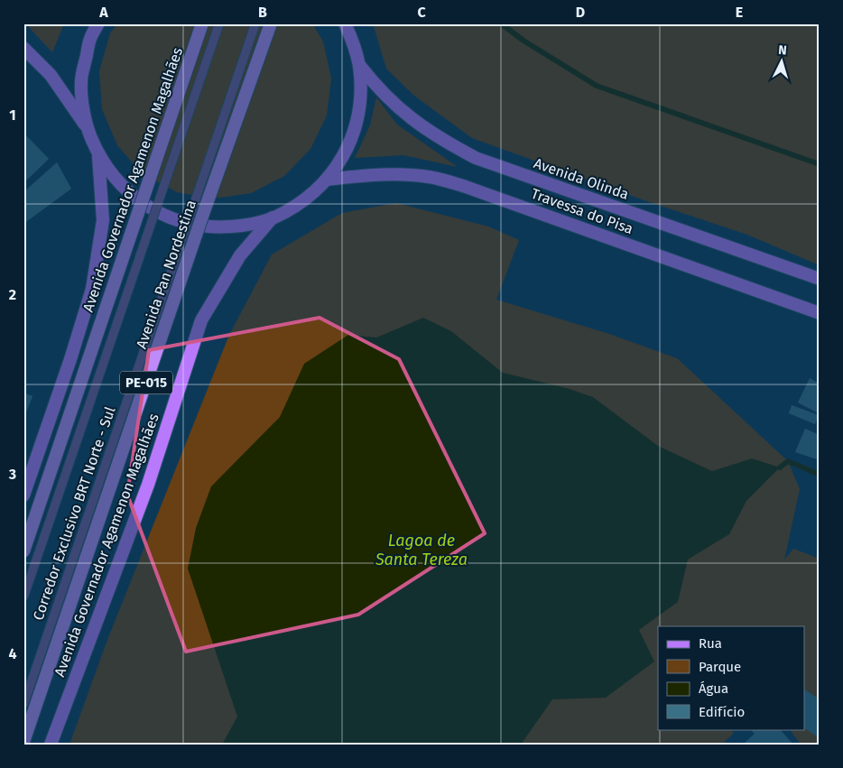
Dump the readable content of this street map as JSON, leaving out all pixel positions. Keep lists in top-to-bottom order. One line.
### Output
{"streets":{"highway":["Avenida Governador Agamenon Magalhães","Avenida Pan Nordestina","PE-015"],"main road":["Avenida Olinda","Travessa do Pisa"],"lane":["Corredor Exclusivo BRT Norte - Sul"]},"water":["Lagoa de Santa Tereza"],"legend":["Rua","Parque","Água","Edifício"],"north":"top","grid":{"columns":["A","B","C","D","E"],"rows":["1","2","3","4"]}}
